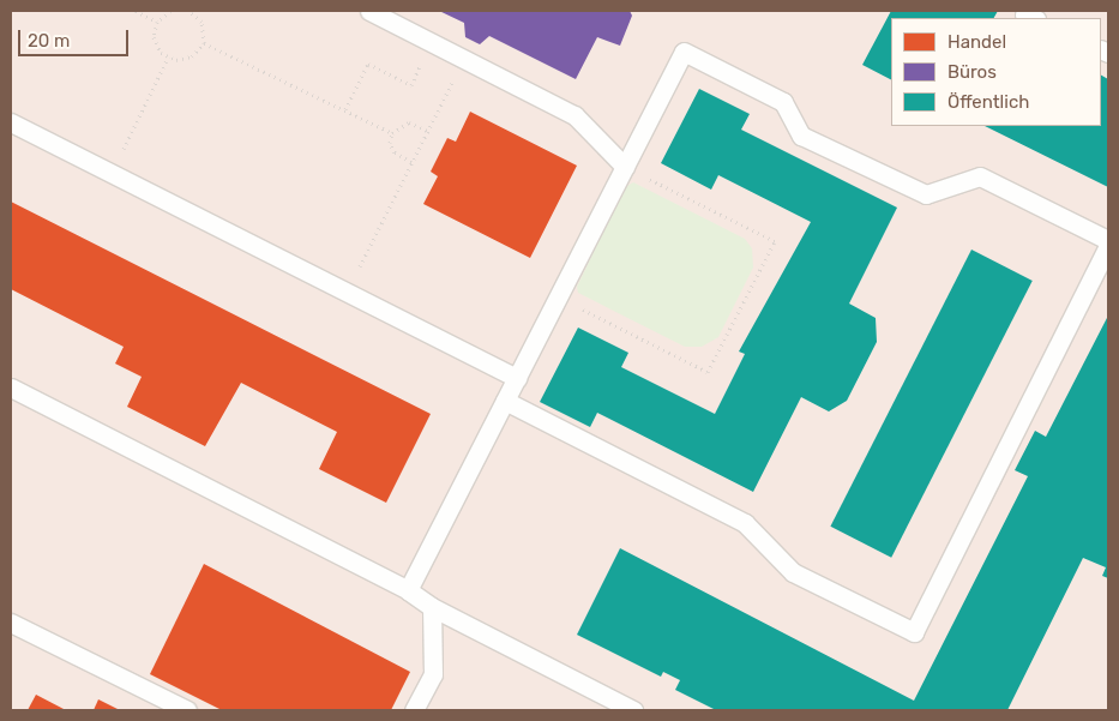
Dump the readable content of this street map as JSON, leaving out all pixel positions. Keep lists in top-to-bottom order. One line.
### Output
{"legend":["Handel","Büros","Öffentlich"],"scale_bar":"20 m"}
